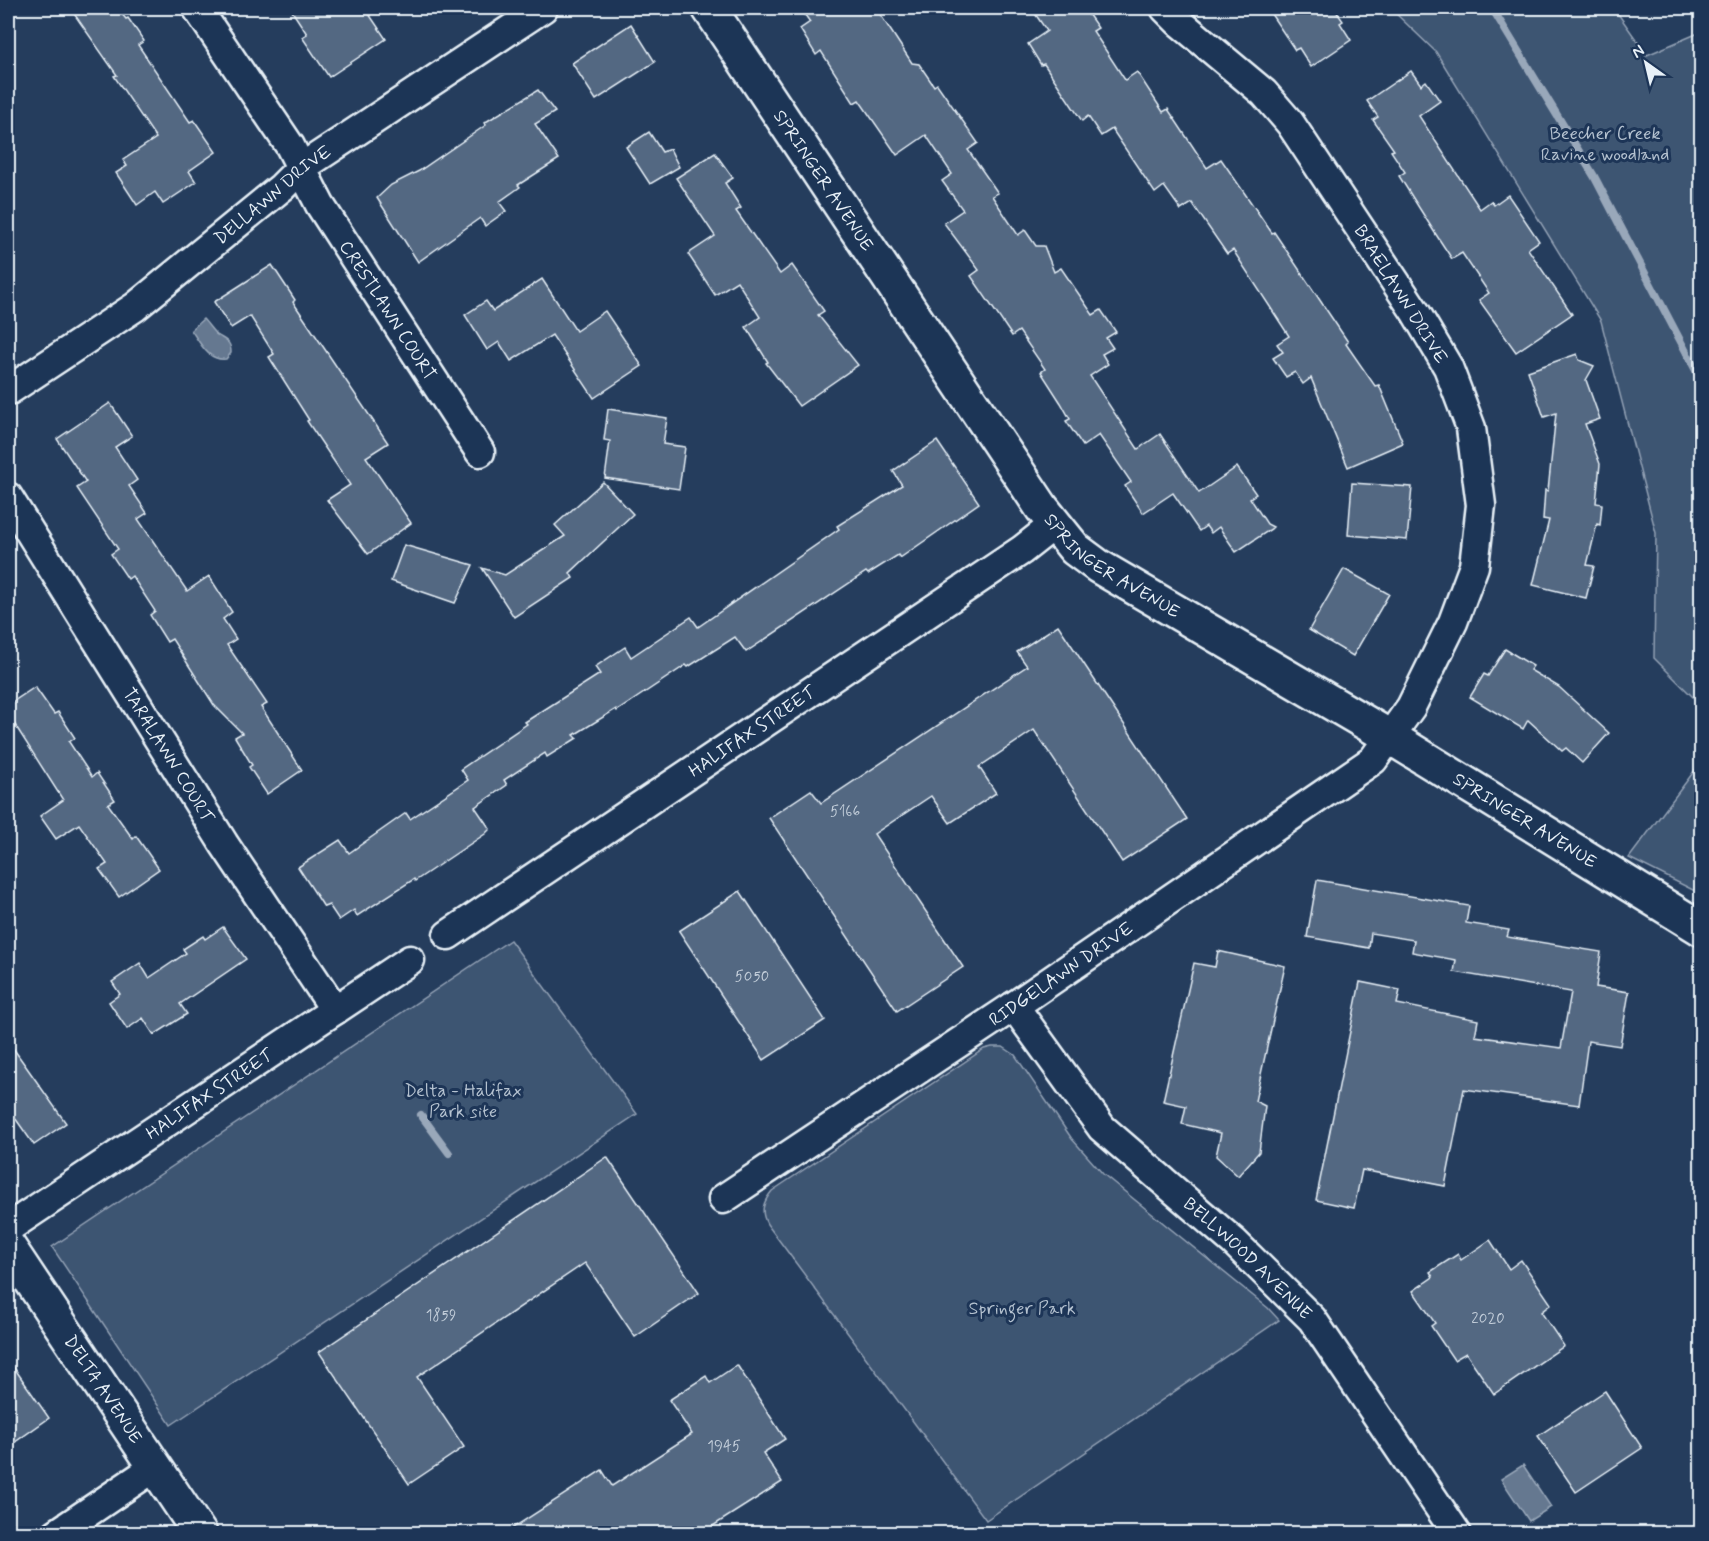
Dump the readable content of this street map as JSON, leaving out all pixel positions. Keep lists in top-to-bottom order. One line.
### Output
{"streets":{"street":["SPRINGER AVENUE","DELLAWN DRIVE","BRAELAWN DRIVE","CRESTLAWN COURT","HALIFAX STREET","TARALAWN COURT","RIDGELAWN DRIVE","BELLWOOD AVENUE","DELTA AVENUE"]},"crossings":[["SPRINGER AVENUE","BRAELAWN DRIVE"],["SPRINGER AVENUE","HALIFAX STREET"],["SPRINGER AVENUE","RIDGELAWN DRIVE"],["DELLAWN DRIVE","CRESTLAWN COURT"],["BRAELAWN DRIVE","RIDGELAWN DRIVE"],["HALIFAX STREET","TARALAWN COURT"],["RIDGELAWN DRIVE","BELLWOOD AVENUE"]],"parks":["Beecher Creek Ravine woodland","Delta - Halifax Park site","Springer Park"],"house_numbers":["5166","5050","1859","2020","1945"],"north":"top left"}
